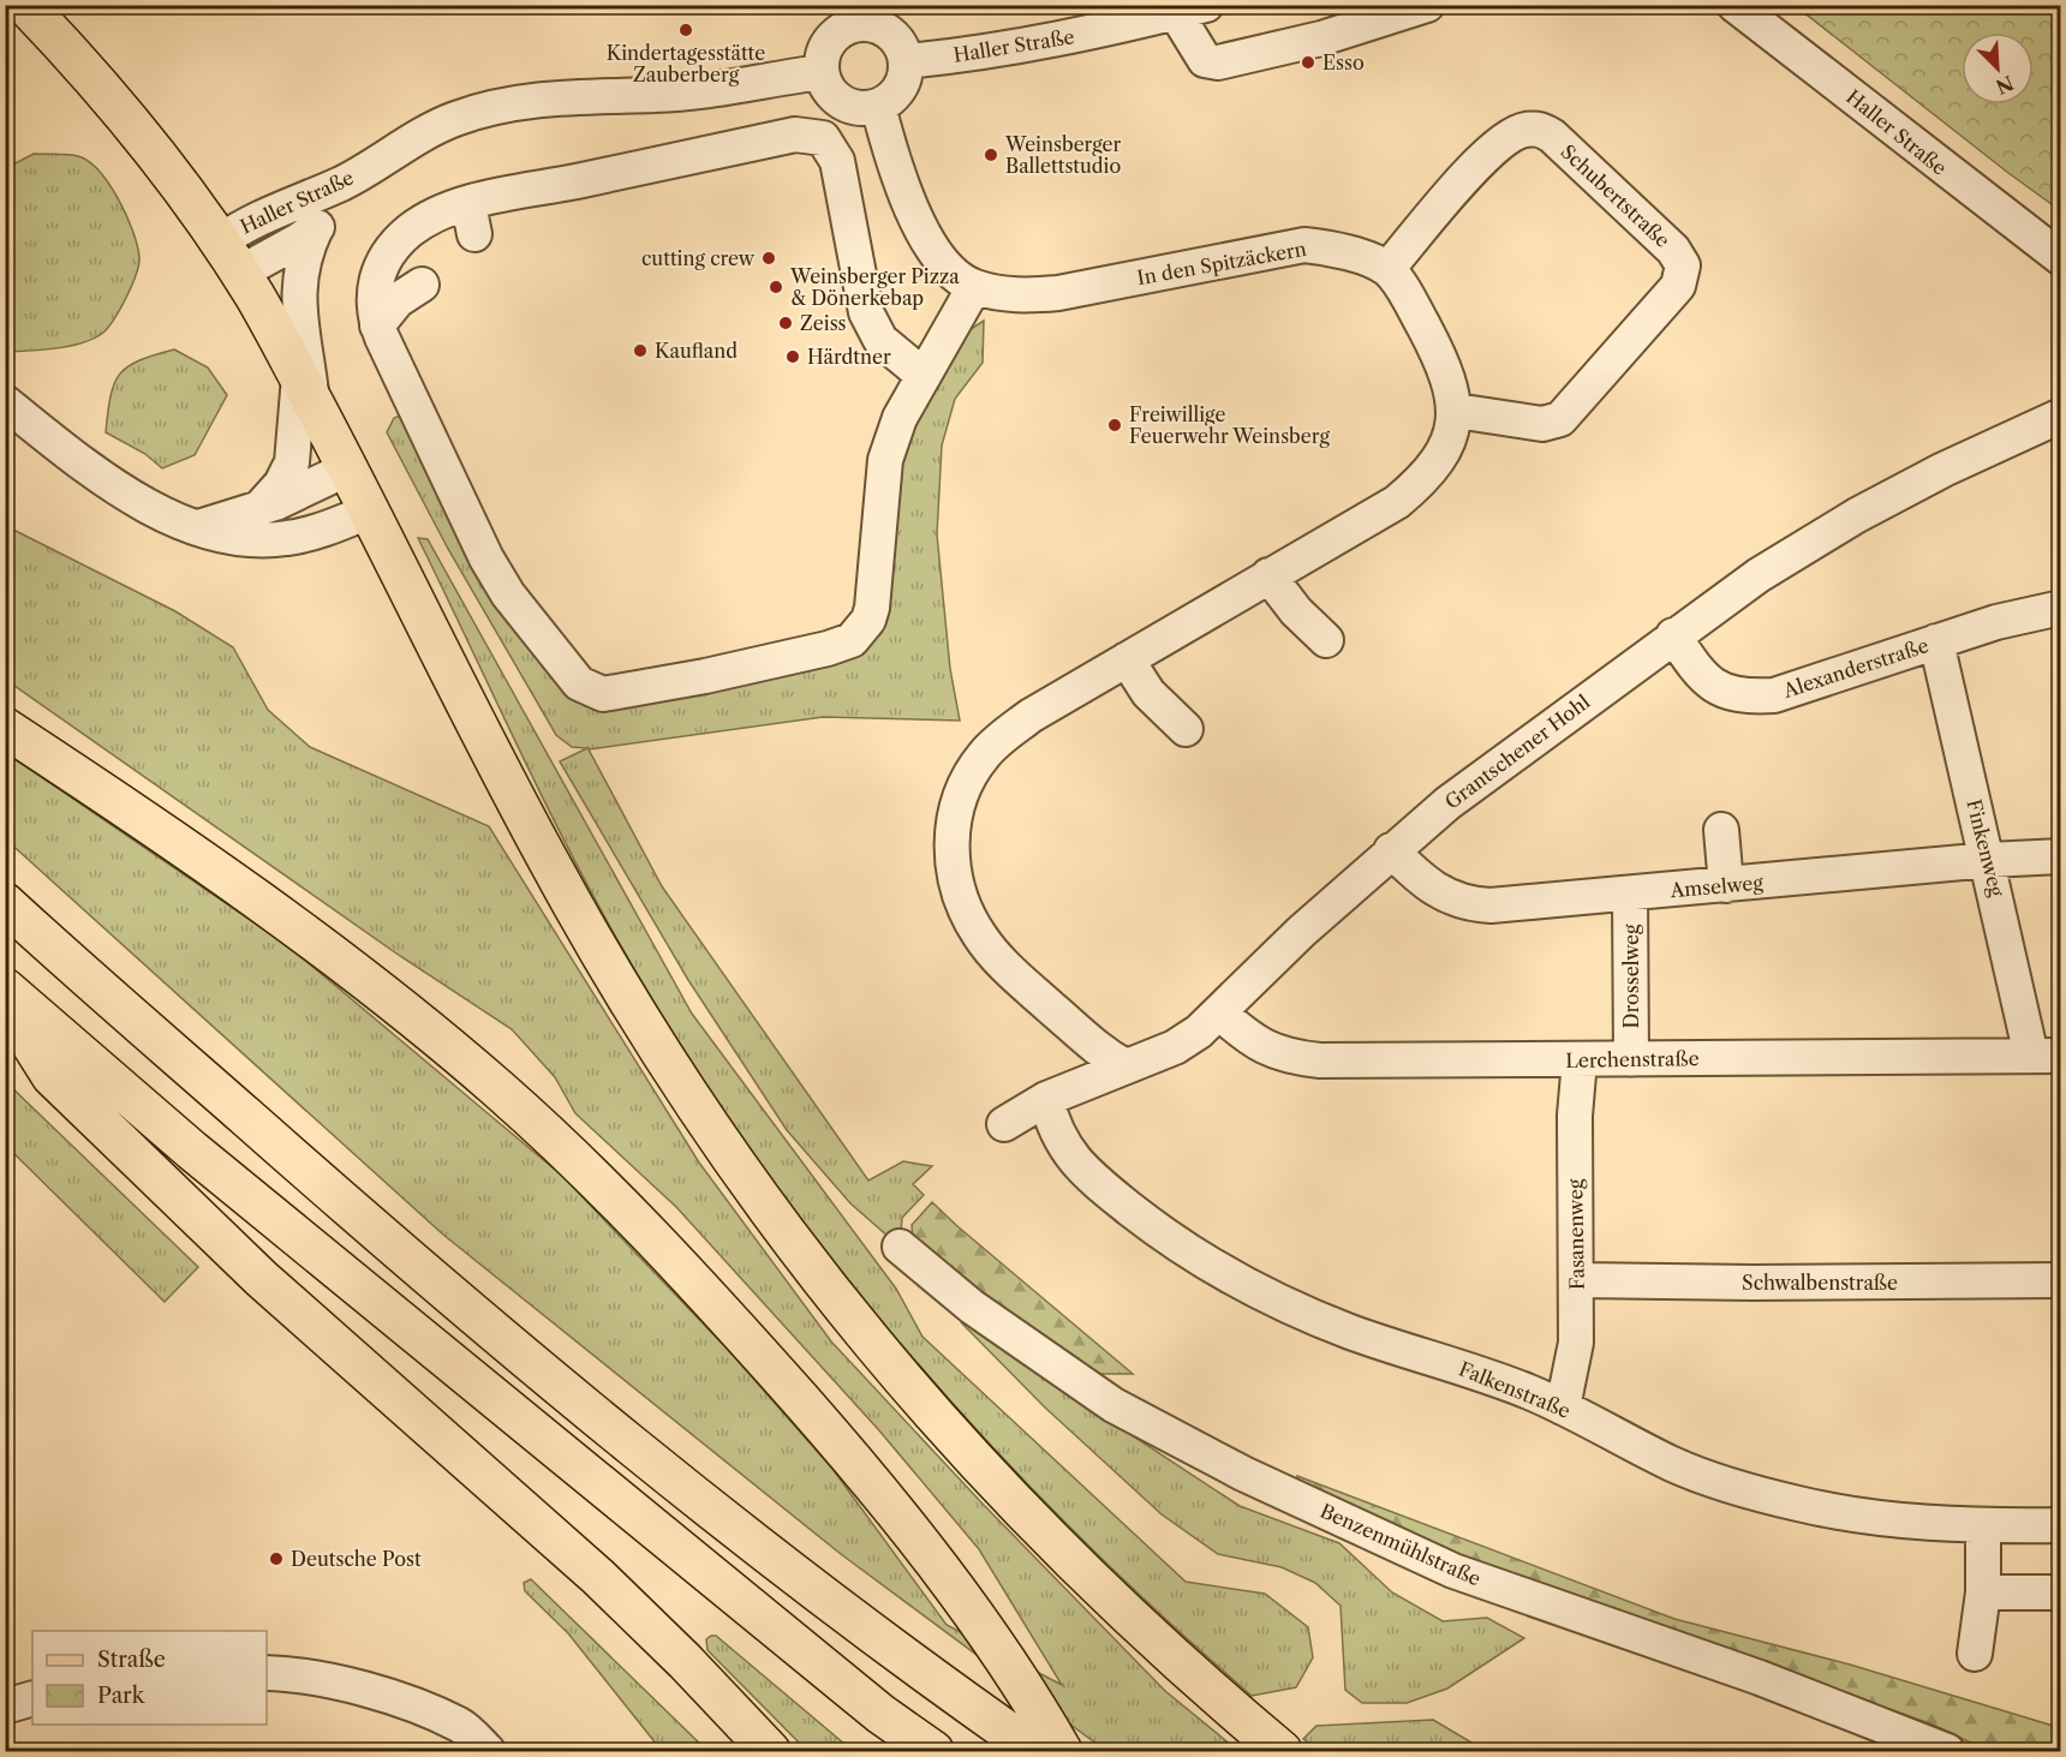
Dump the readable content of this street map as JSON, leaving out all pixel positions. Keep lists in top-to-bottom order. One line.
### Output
{"streets":{"street":["Haller Straße","Schubertstraße","In den Spitzäckern","Alexanderstraße","Grantschener Hohl","Finkenweg","Amselweg","Drosselweg","Lerchenstraße","Fasanenweg","Schwalbenstraße","Falkenstraße","Benzenmühlstraße"]},"crossings":[["Haller Straße","In den Spitzäckern"],["Schubertstraße","In den Spitzäckern"],["Alexanderstraße","Grantschener Hohl"],["Alexanderstraße","Finkenweg"],["Grantschener Hohl","Amselweg"],["Grantschener Hohl","Lerchenstraße"],["Grantschener Hohl","Falkenstraße"],["Finkenweg","Amselweg"],["Finkenweg","Lerchenstraße"],["Amselweg","Drosselweg"],["Drosselweg","Lerchenstraße"],["Lerchenstraße","Fasanenweg"],["Fasanenweg","Schwalbenstraße"],["Fasanenweg","Falkenstraße"]],"places":["Kindertagesstätte Zauberberg","Esso","Weinsberger Ballettstudio","cutting crew","Weinsberger Pizza & Dönerkebap","Zeiss","Kaufland","Härdtner","Freiwillige Feuerwehr Weinsberg","Deutsche Post"],"legend":["Straße","Park"],"north":"bottom right"}
